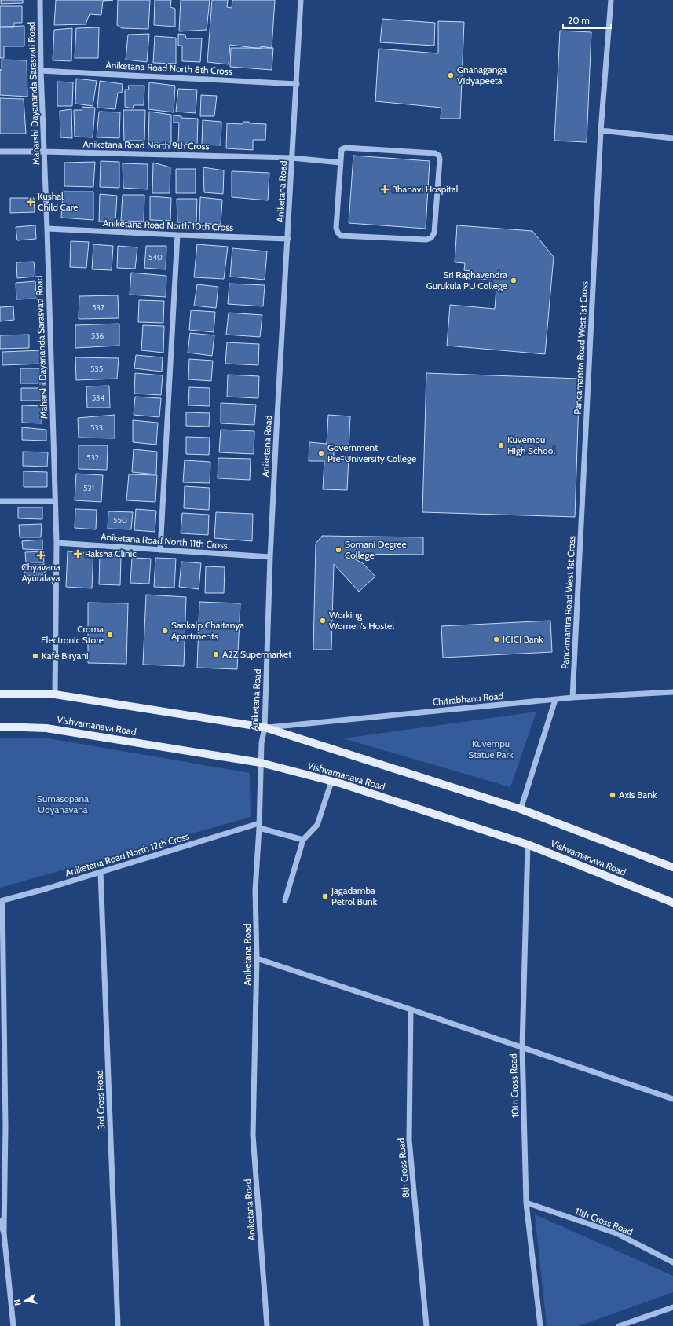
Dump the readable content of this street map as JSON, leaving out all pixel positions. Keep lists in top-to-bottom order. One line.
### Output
{"streets":{"main road":["Vishvamanava Road"],"street":["Aniketana Road North 8th Cross","Maharshi Dayananda Sarasvati Road","Aniketana Road North 9th Cross","Aniketana Road","Aniketana Road North 10th Cross","Pancamantra Road West 1st Cross","Aniketana Road North 11th Cross","Chitrabhanu Road","Aniketana Road North 12th Cross","10th Cross Road","3rd Cross Road","8th Cross Road","11th Cross Road"]},"crossings":[["Aniketana Road North 8th Cross","Maharshi Dayananda Sarasvati Road"],["Aniketana Road North 8th Cross","Aniketana Road"],["Maharshi Dayananda Sarasvati Road","Aniketana Road North 9th Cross"],["Maharshi Dayananda Sarasvati Road","Aniketana Road North 10th Cross"],["Maharshi Dayananda Sarasvati Road","Aniketana Road North 11th Cross"],["Aniketana Road North 9th Cross","Aniketana Road"],["Aniketana Road","Aniketana Road North 10th Cross"],["Aniketana Road","Aniketana Road North 11th Cross"],["Aniketana Road","Chitrabhanu Road"],["Aniketana Road","Vishvamanava Road"],["Aniketana Road","Aniketana Road North 12th Cross"],["Pancamantra Road West 1st Cross","Chitrabhanu Road"],["Vishvamanava Road","10th Cross Road"],["Aniketana Road North 12th Cross","3rd Cross Road"],["10th Cross Road","11th Cross Road"]],"parks":["Kuvempu Statue Park","Sumasopana Udyanavana"],"places":{"other":["Gnanaganga Vidyapeeta","Sri Raghavendra Gurukula PU College","Kuvempu High School","Government Pre-University College","Somani Degree College","Working Women's Hostel","Sankalp Chaitanya Apartments","Croma Electronic Store","ICICI Bank","A2Z Supermarket","Kafe Biryani","Axis Bank","Jagadamba Petrol Bunk"],"health":["Bhanavi Hospital","Kushal Child Care","Raksha Clinic","Chyavana Ayuralaya"]},"house_numbers":["540","537","536","535","534","533","532","531","550"],"scale_bar":"20 m","north":"left"}
